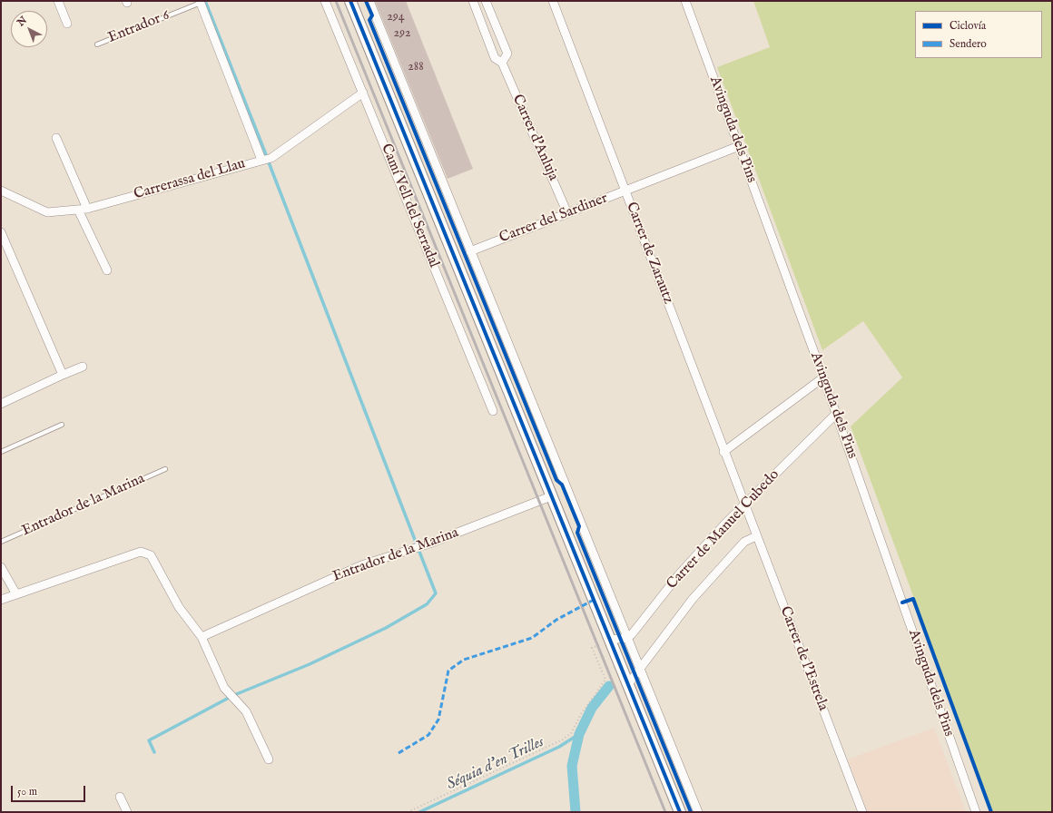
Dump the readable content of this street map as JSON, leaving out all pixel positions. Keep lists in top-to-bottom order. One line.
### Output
{"streets":{"street":["Avinguda dels Pins","Carrer d'Anluja","Carrerassa del Llau","Camí Vell del Serradal","Carrer del Sardiner","Carrer de Zarautz","Entrador de la Marina","Carrer de Manuel Cubedo","Carrer de l'Estrela"],"lane":["Entrador 6"]},"crossings":[["Avinguda dels Pins","Carrer del Sardiner"],["Avinguda dels Pins","Carrer de Manuel Cubedo"],["Carrer d'Anluja","Carrer del Sardiner"],["Carrerassa del Llau","Camí Vell del Serradal"],["Carrer del Sardiner","Carrer de Zarautz"],["Carrer de Zarautz","Carrer de Manuel Cubedo"],["Carrer de Zarautz","Carrer de l'Estrela"],["Carrer de Manuel Cubedo","Carrer de l'Estrela"]],"water":["Séquia d'en Trilles"],"house_numbers":["294","292","288"],"legend":["Ciclovía","Sendero"],"scale_bar":"50 m","north":"top left"}
